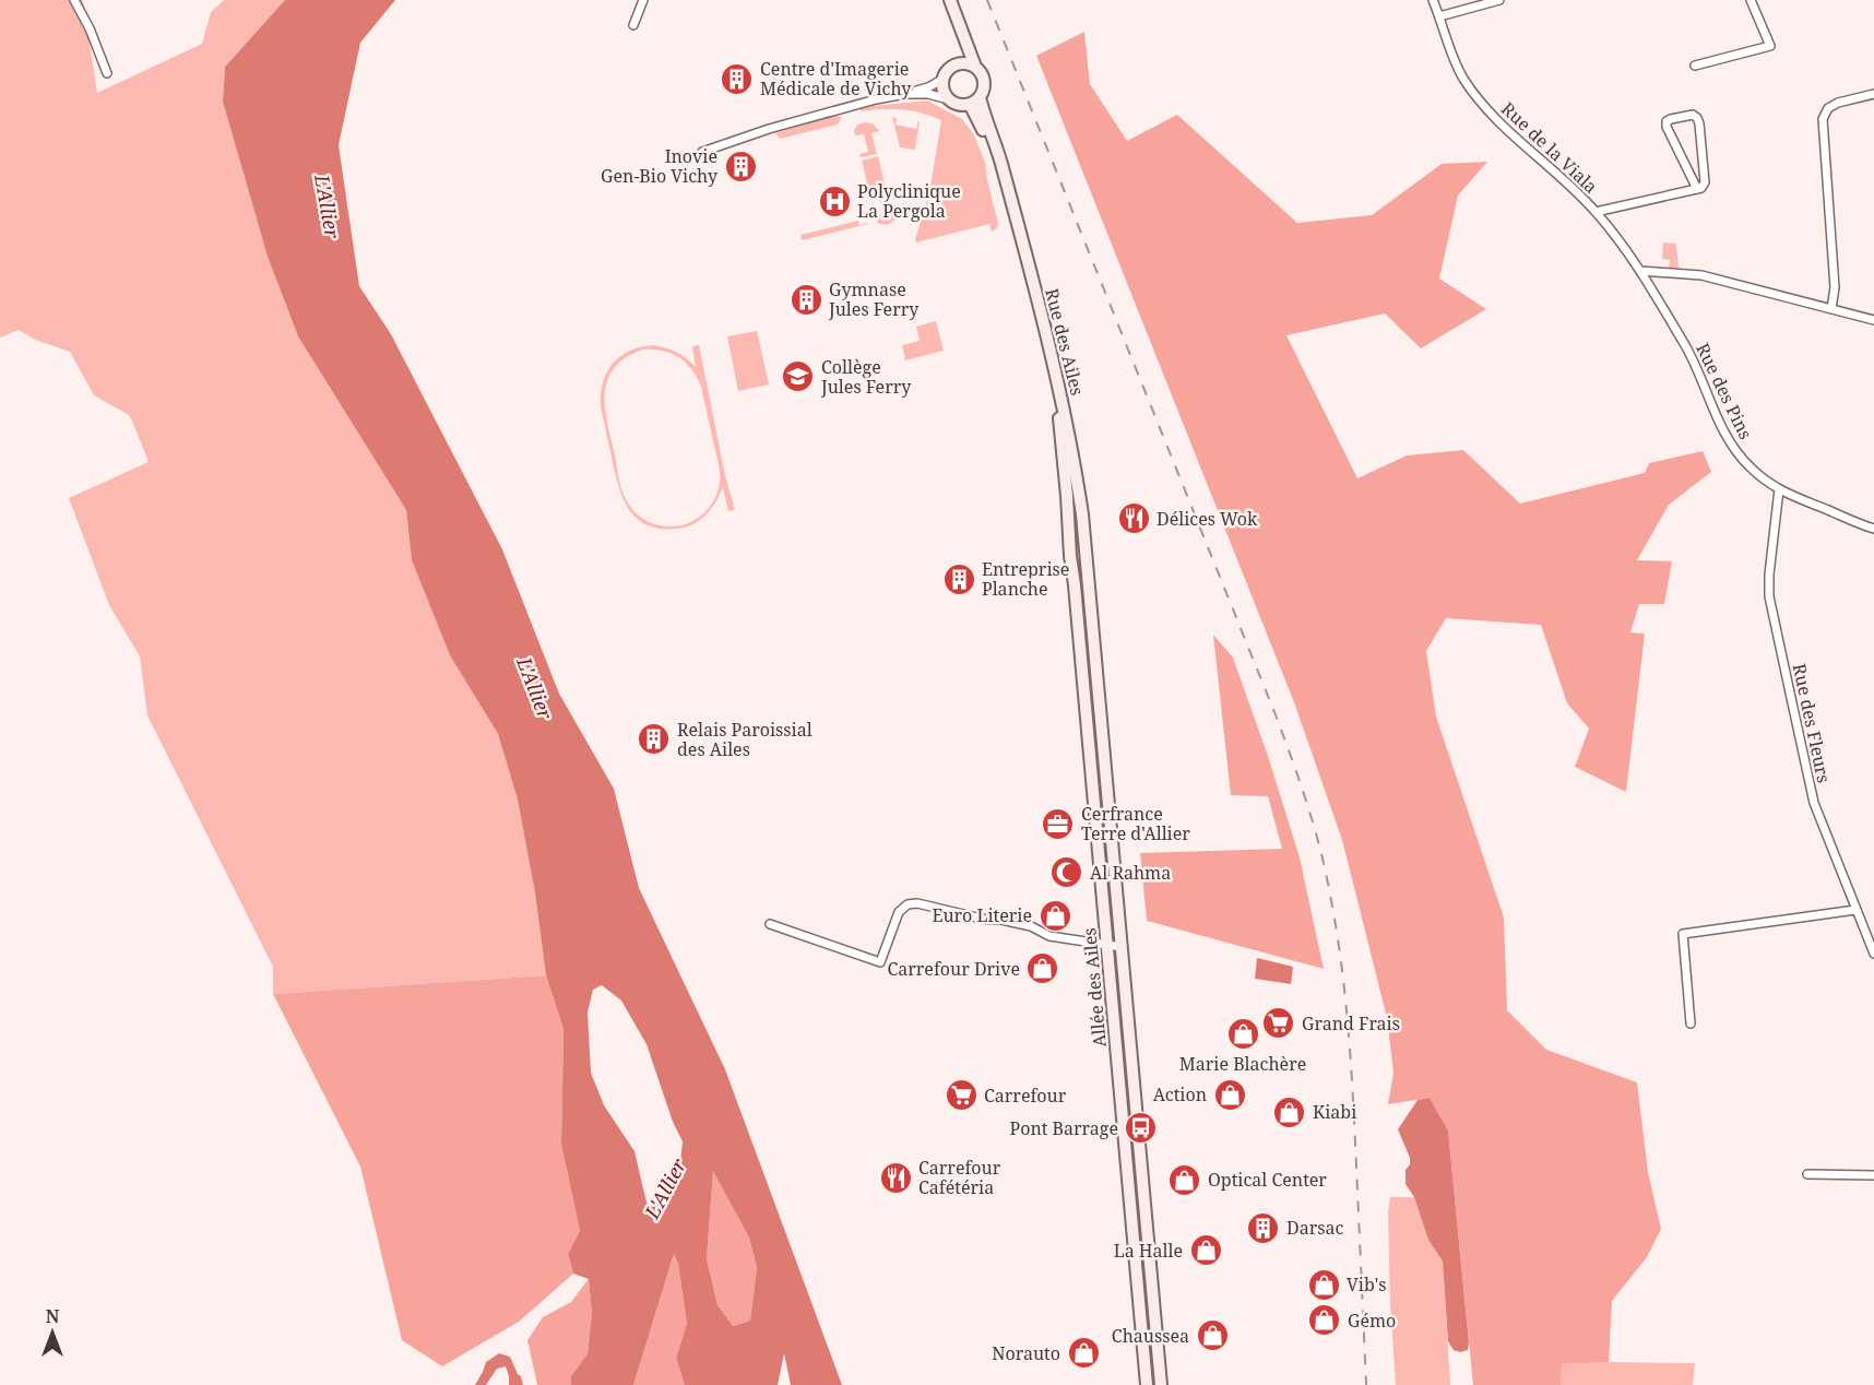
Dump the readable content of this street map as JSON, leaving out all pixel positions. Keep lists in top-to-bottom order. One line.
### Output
{"streets":{"main road":["Rue des Ailes","Allée des Ailes"],"street":["Rue de la Viala","Rue des Pins","Rue des Fleurs"]},"crossings":[["Rue de la Viala","Rue des Pins"],["Rue des Ailes","Allée des Ailes"],["Rue des Pins","Rue des Fleurs"]],"water":["L'Allier"],"places":{"building":["Centre d'Imagerie Médicale de Vichy","Inovie Gen-Bio Vichy","Gymnase Jules Ferry","Entreprise Planche","Relais Paroissial des Ailes","Darsac"],"hospital":["Polyclinique La Pergola"],"school or university":["Collège Jules Ferry"],"restaurant":["Délices Wok","Carrefour Cafétéria"],"office":["Cerfrance Terre d'Allier"],"mosque":["Al Rahma"],"shop":["Euro Literie","Carrefour Drive","Marie Blachère","Action","Kiabi","Optical Center","La Halle","Vib's","Gémo","Chaussea","Norauto"],"supermarket":["Grand Frais","Carrefour"],"bus stop":["Pont Barrage"]},"north":"top"}
